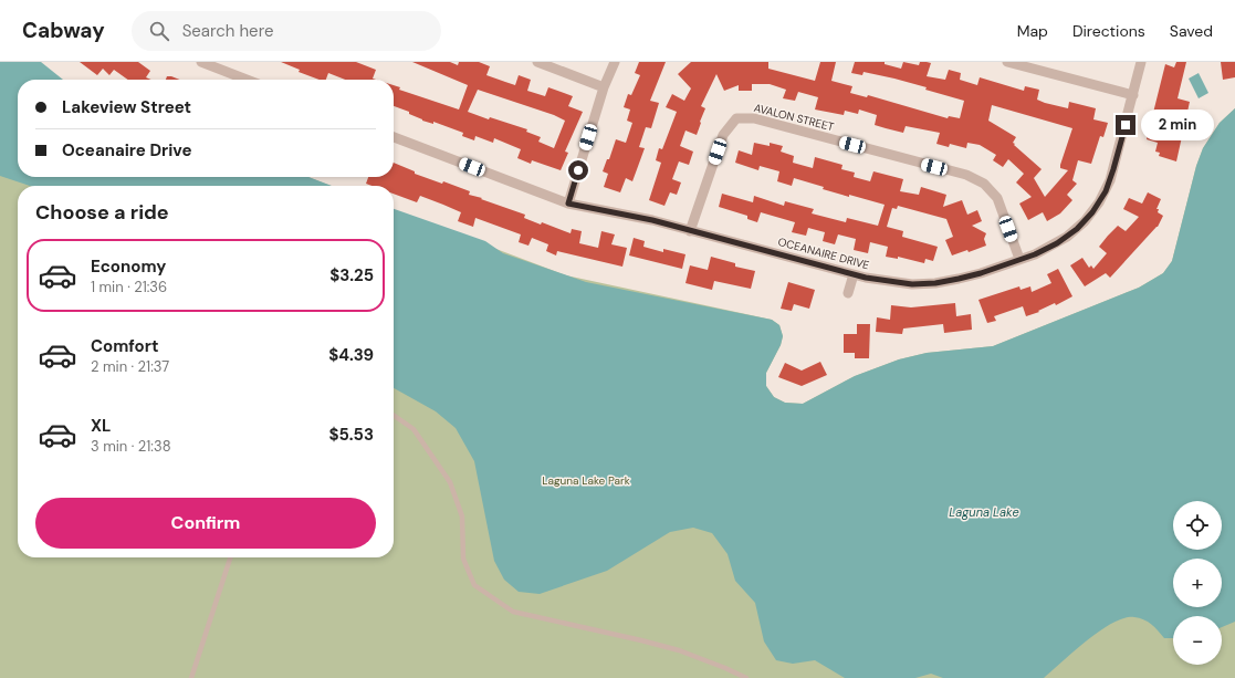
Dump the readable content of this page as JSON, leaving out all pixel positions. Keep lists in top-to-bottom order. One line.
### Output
{"streets":{"street":["AVALON STREET","OCEANAIRE DRIVE"]},"crossings":[["AVALON STREET","OCEANAIRE DRIVE"]],"water":["Laguna Lake"],"parks":["Laguna Lake Park"],"page":{"header":"Cabway","search":"Search here","nav":["Map","Directions","Saved"],"banner":["Lakeview Street","Oceanaire Drive"],"bubble":"2 min","heading":"Choose a ride","list":[{"name":"Economy","note":"1 min · 21:36","value":"$3.25"},{"name":"Comfort","note":"2 min · 21:37","value":"$4.39"},{"name":"XL","note":"3 min · 21:38","value":"$5.53"}],"buttons":"Confirm","map_buttons":["+","−"]}}
